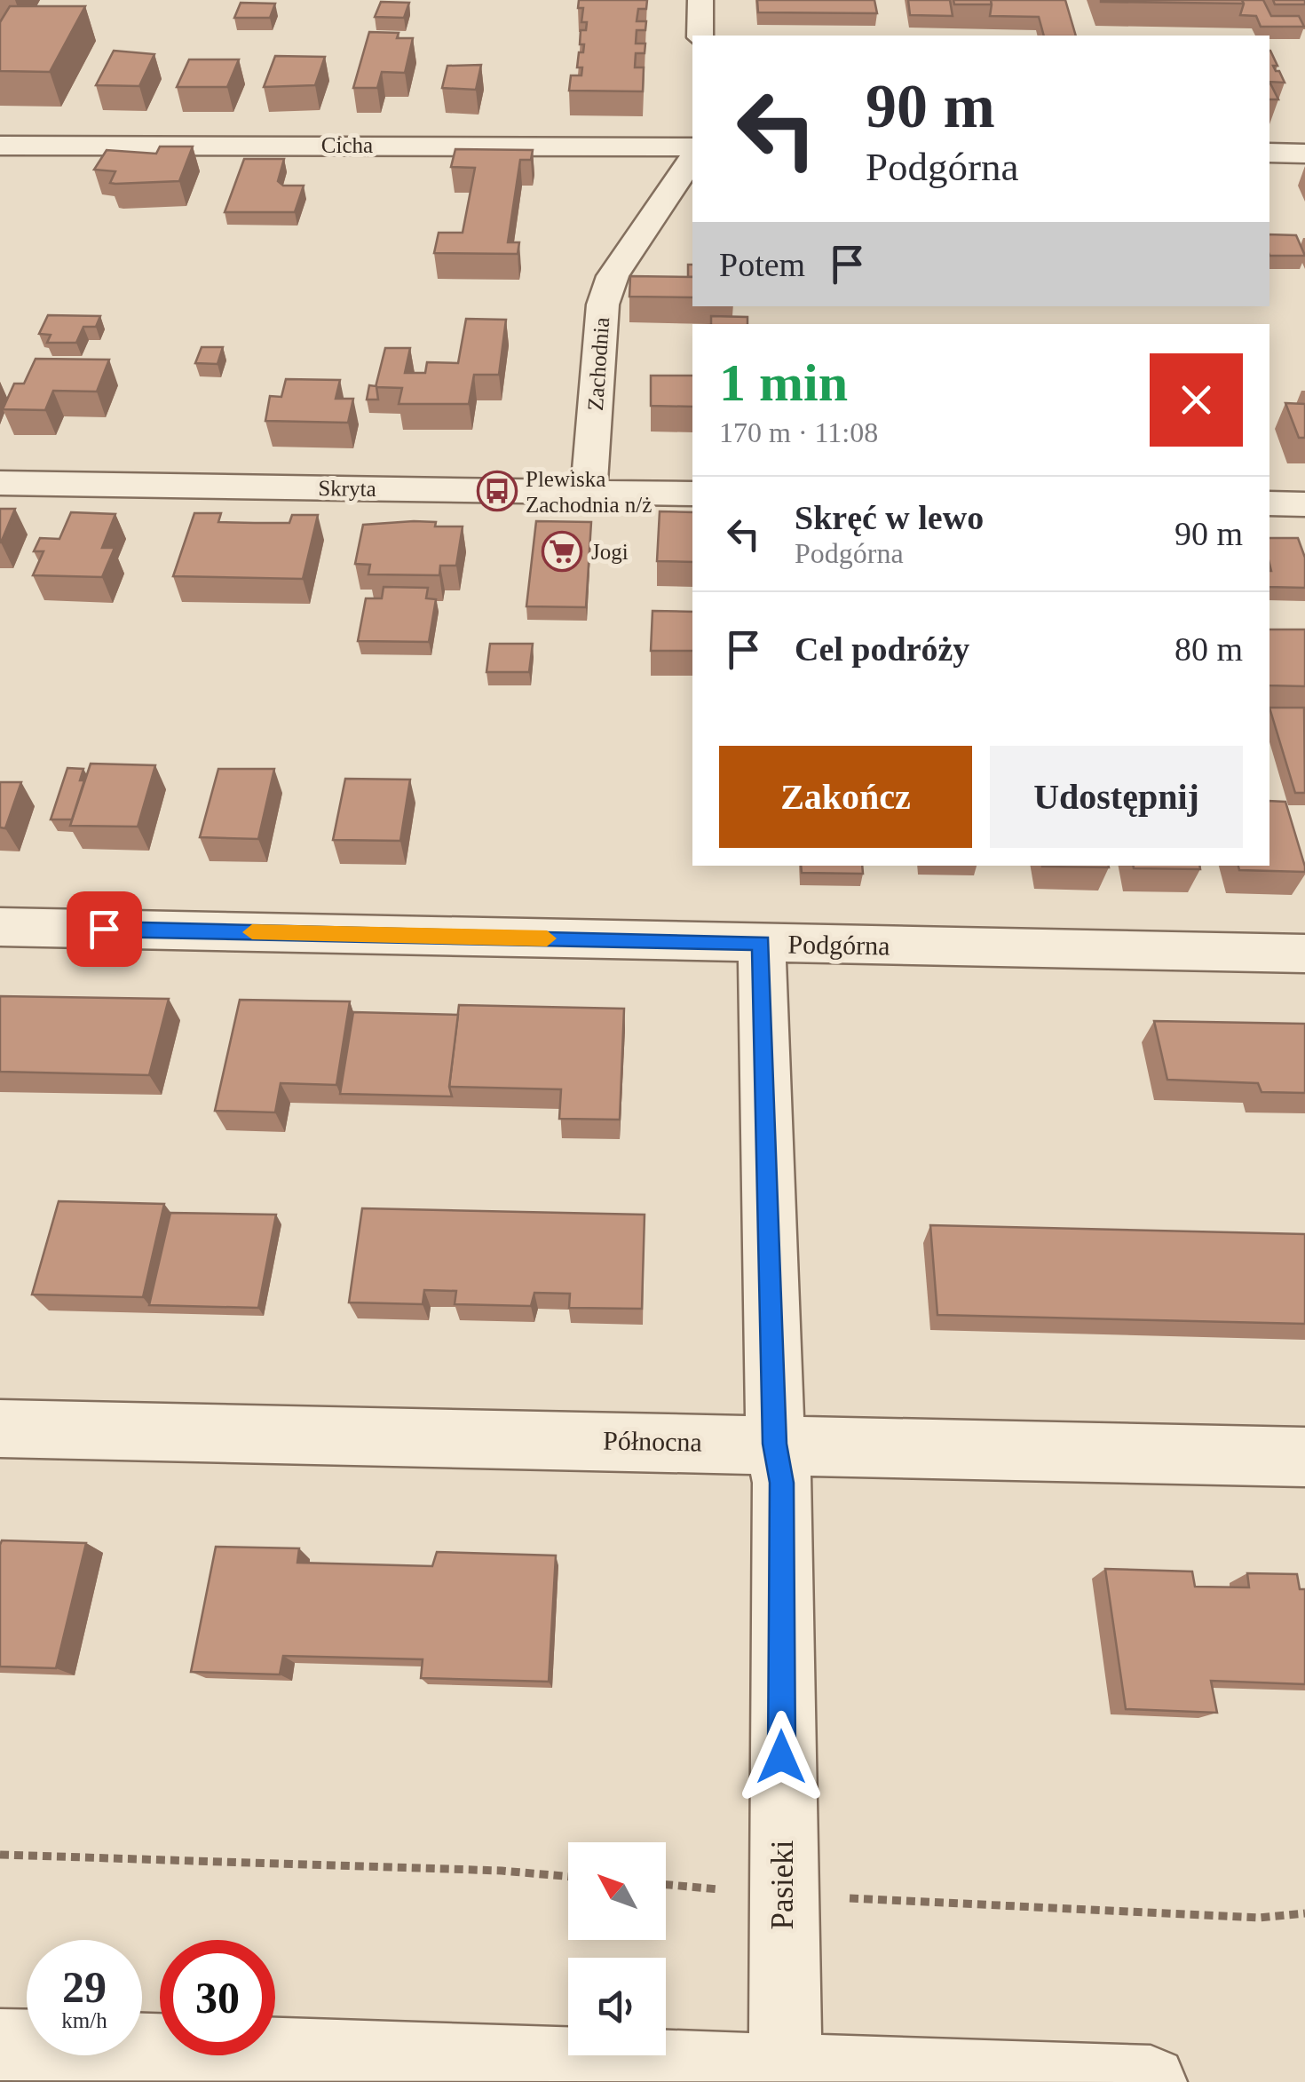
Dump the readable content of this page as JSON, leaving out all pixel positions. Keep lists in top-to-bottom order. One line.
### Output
{"streets":{"street":["Cicha","Zachodnia","Skryta","Podgórna","Północna","Pasieki"]},"crossings":[["Zachodnia","Skryta"],["Podgórna","Pasieki"],["Północna","Pasieki"]],"places":{"bus stop":["Plewiska Zachodnia n/ż"],"supermarket":["Jogi"]},"north":"top left","page":{"turn":["90 m","Podgórna"],"then":"Potem","heading":["1 min","170 m · 11:08"],"list":[{"name":"Skręć w lewo","note":"Podgórna","value":"90 m"},{"name":"Cel podróży","value":"80 m"}],"buttons":["Zakończ","Udostępnij"],"speed":"29 km/h","limit":"30"}}
